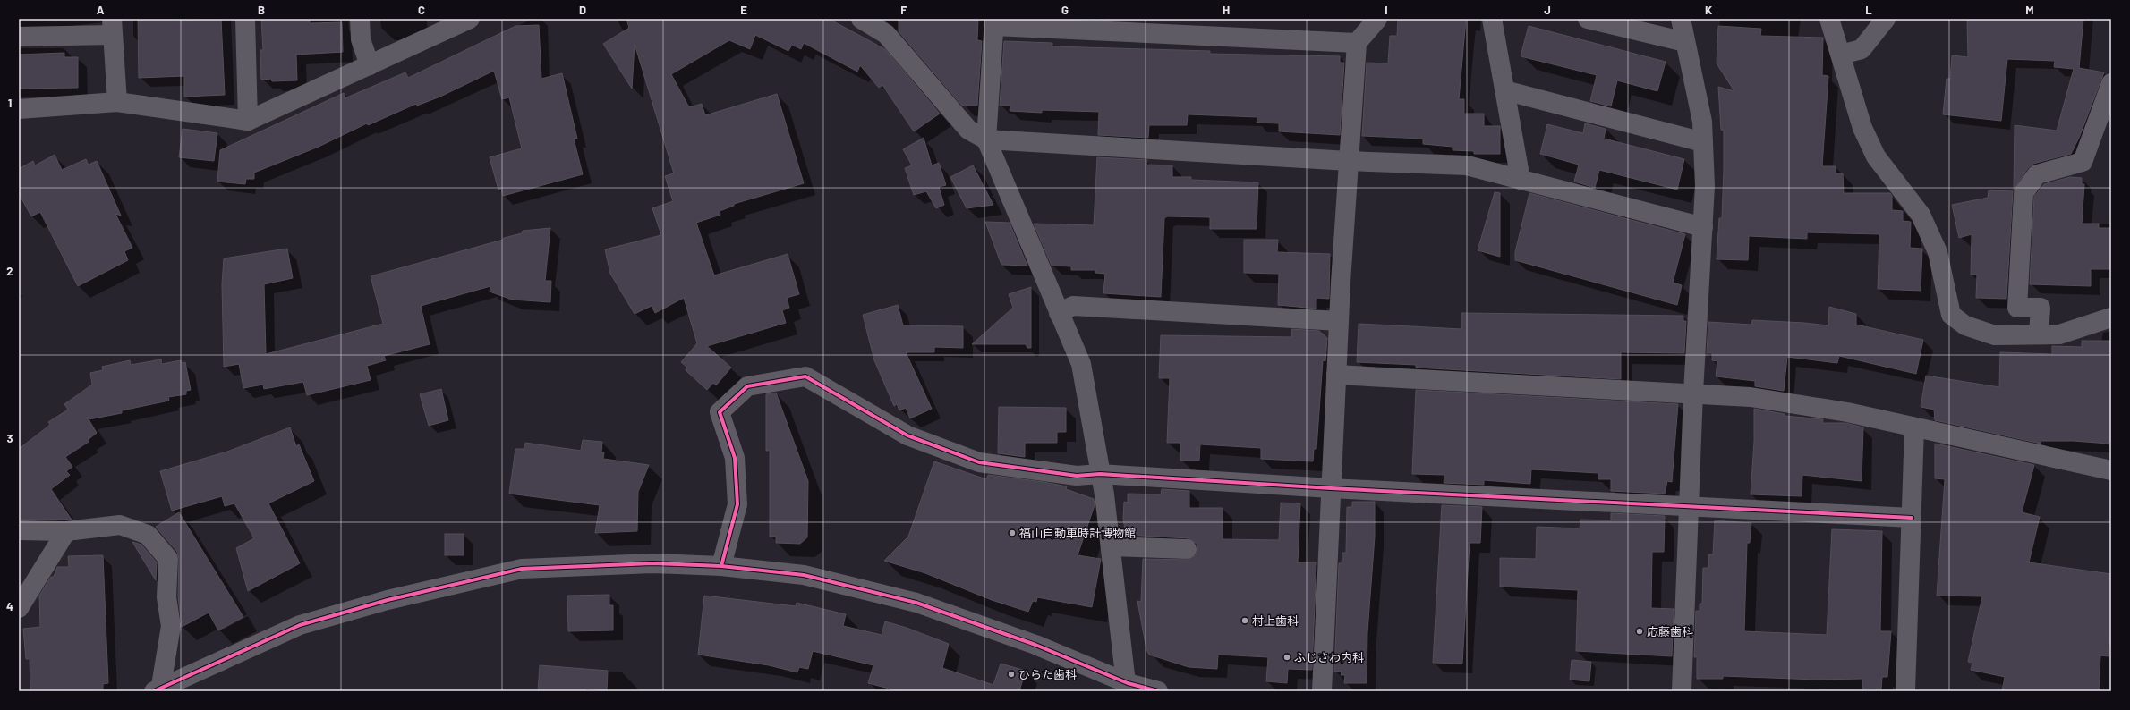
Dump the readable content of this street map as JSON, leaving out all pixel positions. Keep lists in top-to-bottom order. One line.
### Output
{"places":["福山自動車時計博物館","村上歯科","応藤歯科","ふじさわ内科","ひらた歯科"],"grid":{"columns":["A","B","C","D","E","F","G","H","I","J","K","L","M"],"rows":["1","2","3","4"]}}
